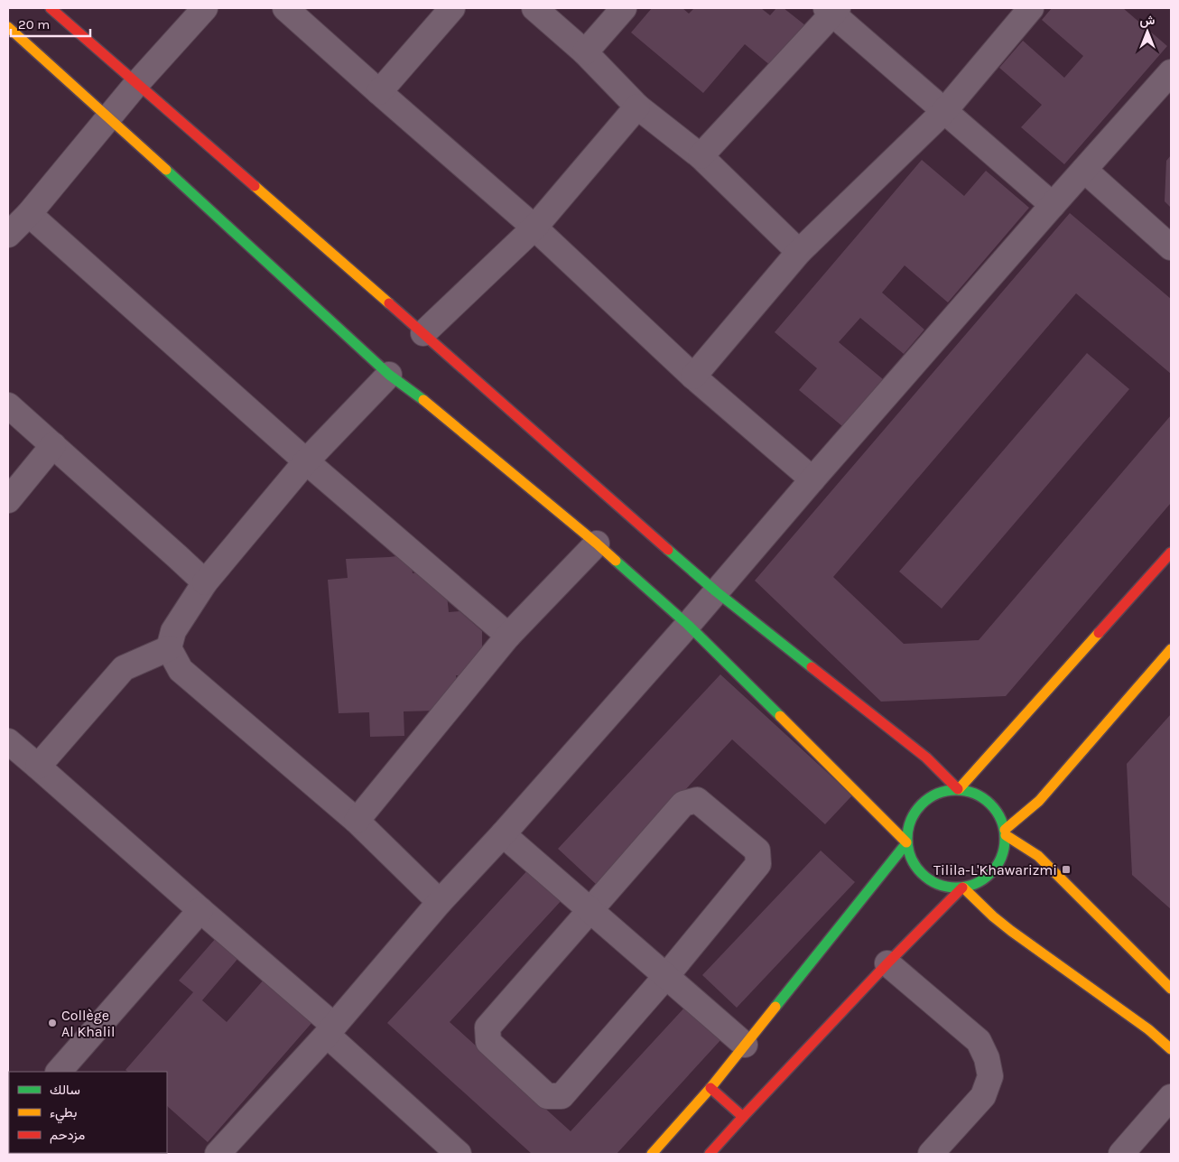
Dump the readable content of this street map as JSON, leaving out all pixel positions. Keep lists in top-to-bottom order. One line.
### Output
{"places":{"transit":["Tilila-L'Khawarizmi"],"other":["Collège Al Khalil"]},"legend":["سالك","بطيء","مزدحم"],"scale_bar":"20 m","north":"top"}
